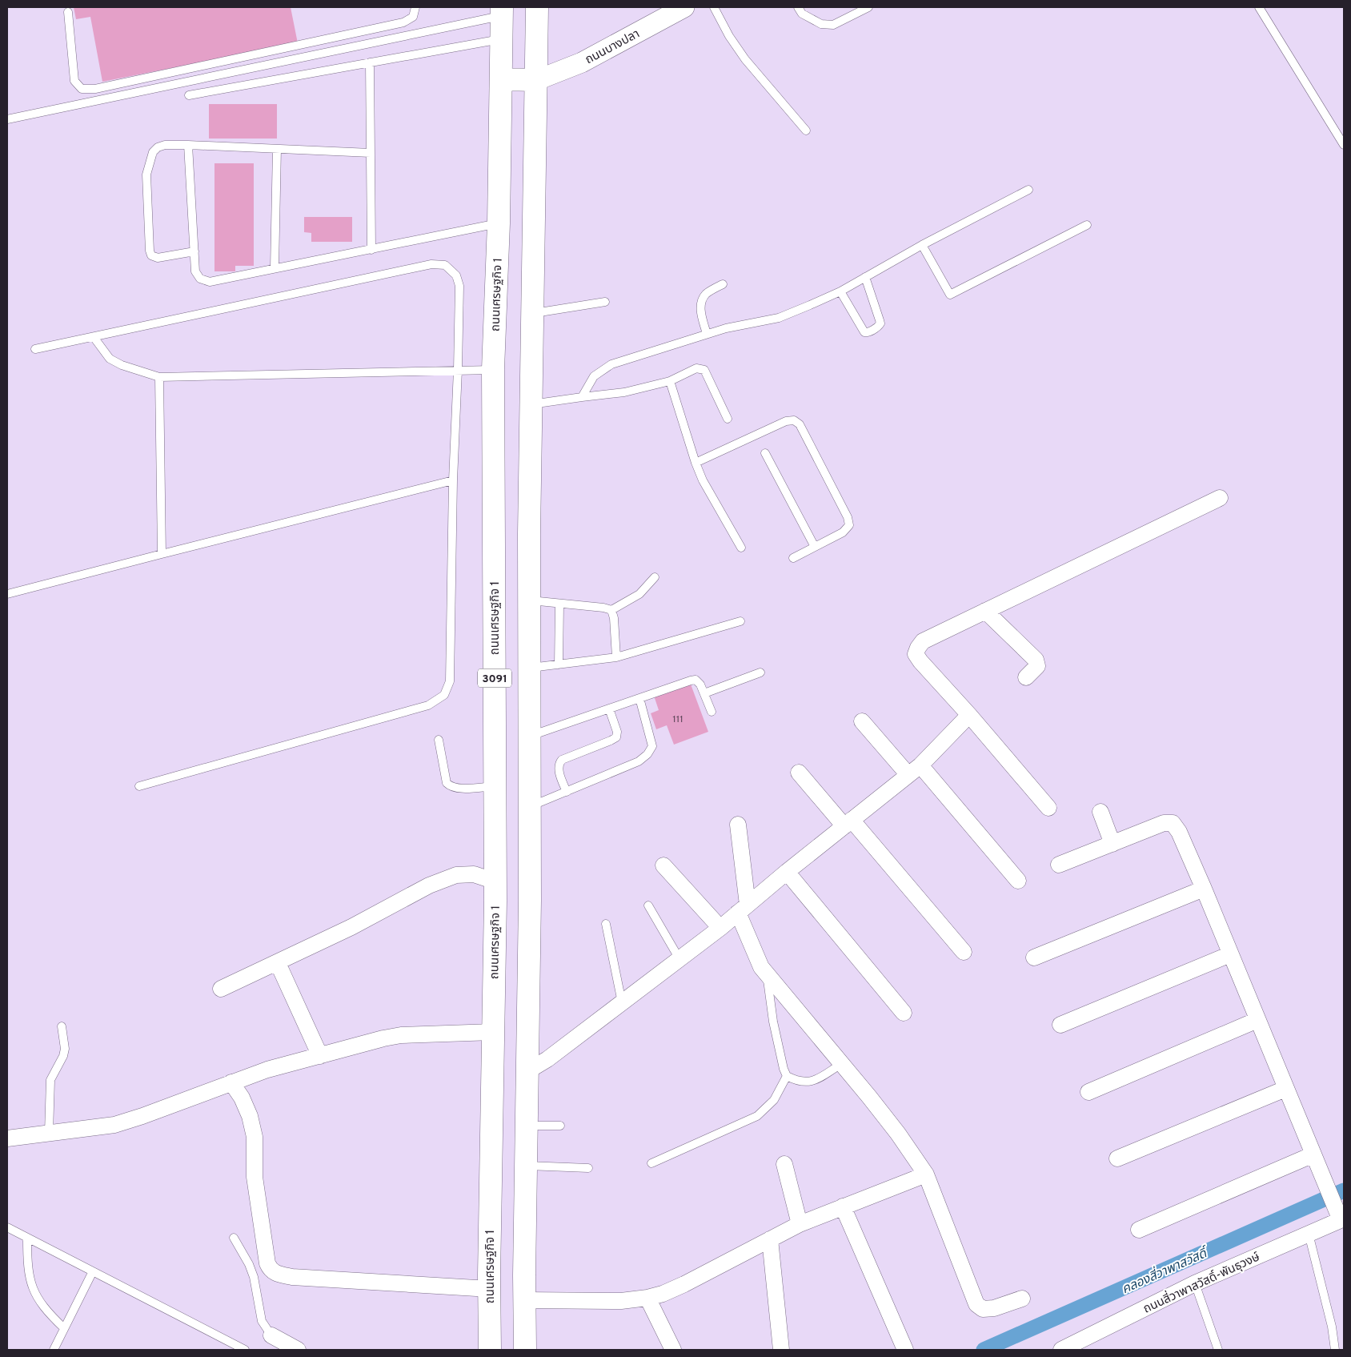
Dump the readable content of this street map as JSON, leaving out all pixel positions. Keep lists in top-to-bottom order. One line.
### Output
{"streets":{"main road":["ถนนเศรษฐกิจ 1","3091"],"street":["ถนนบางปลา","ถนนสี่วาพาสวัสดิ์-พันธุวงษ์"]},"water":["คลองสี่วาพาสวัสดิ์"],"house_numbers":["111"]}
